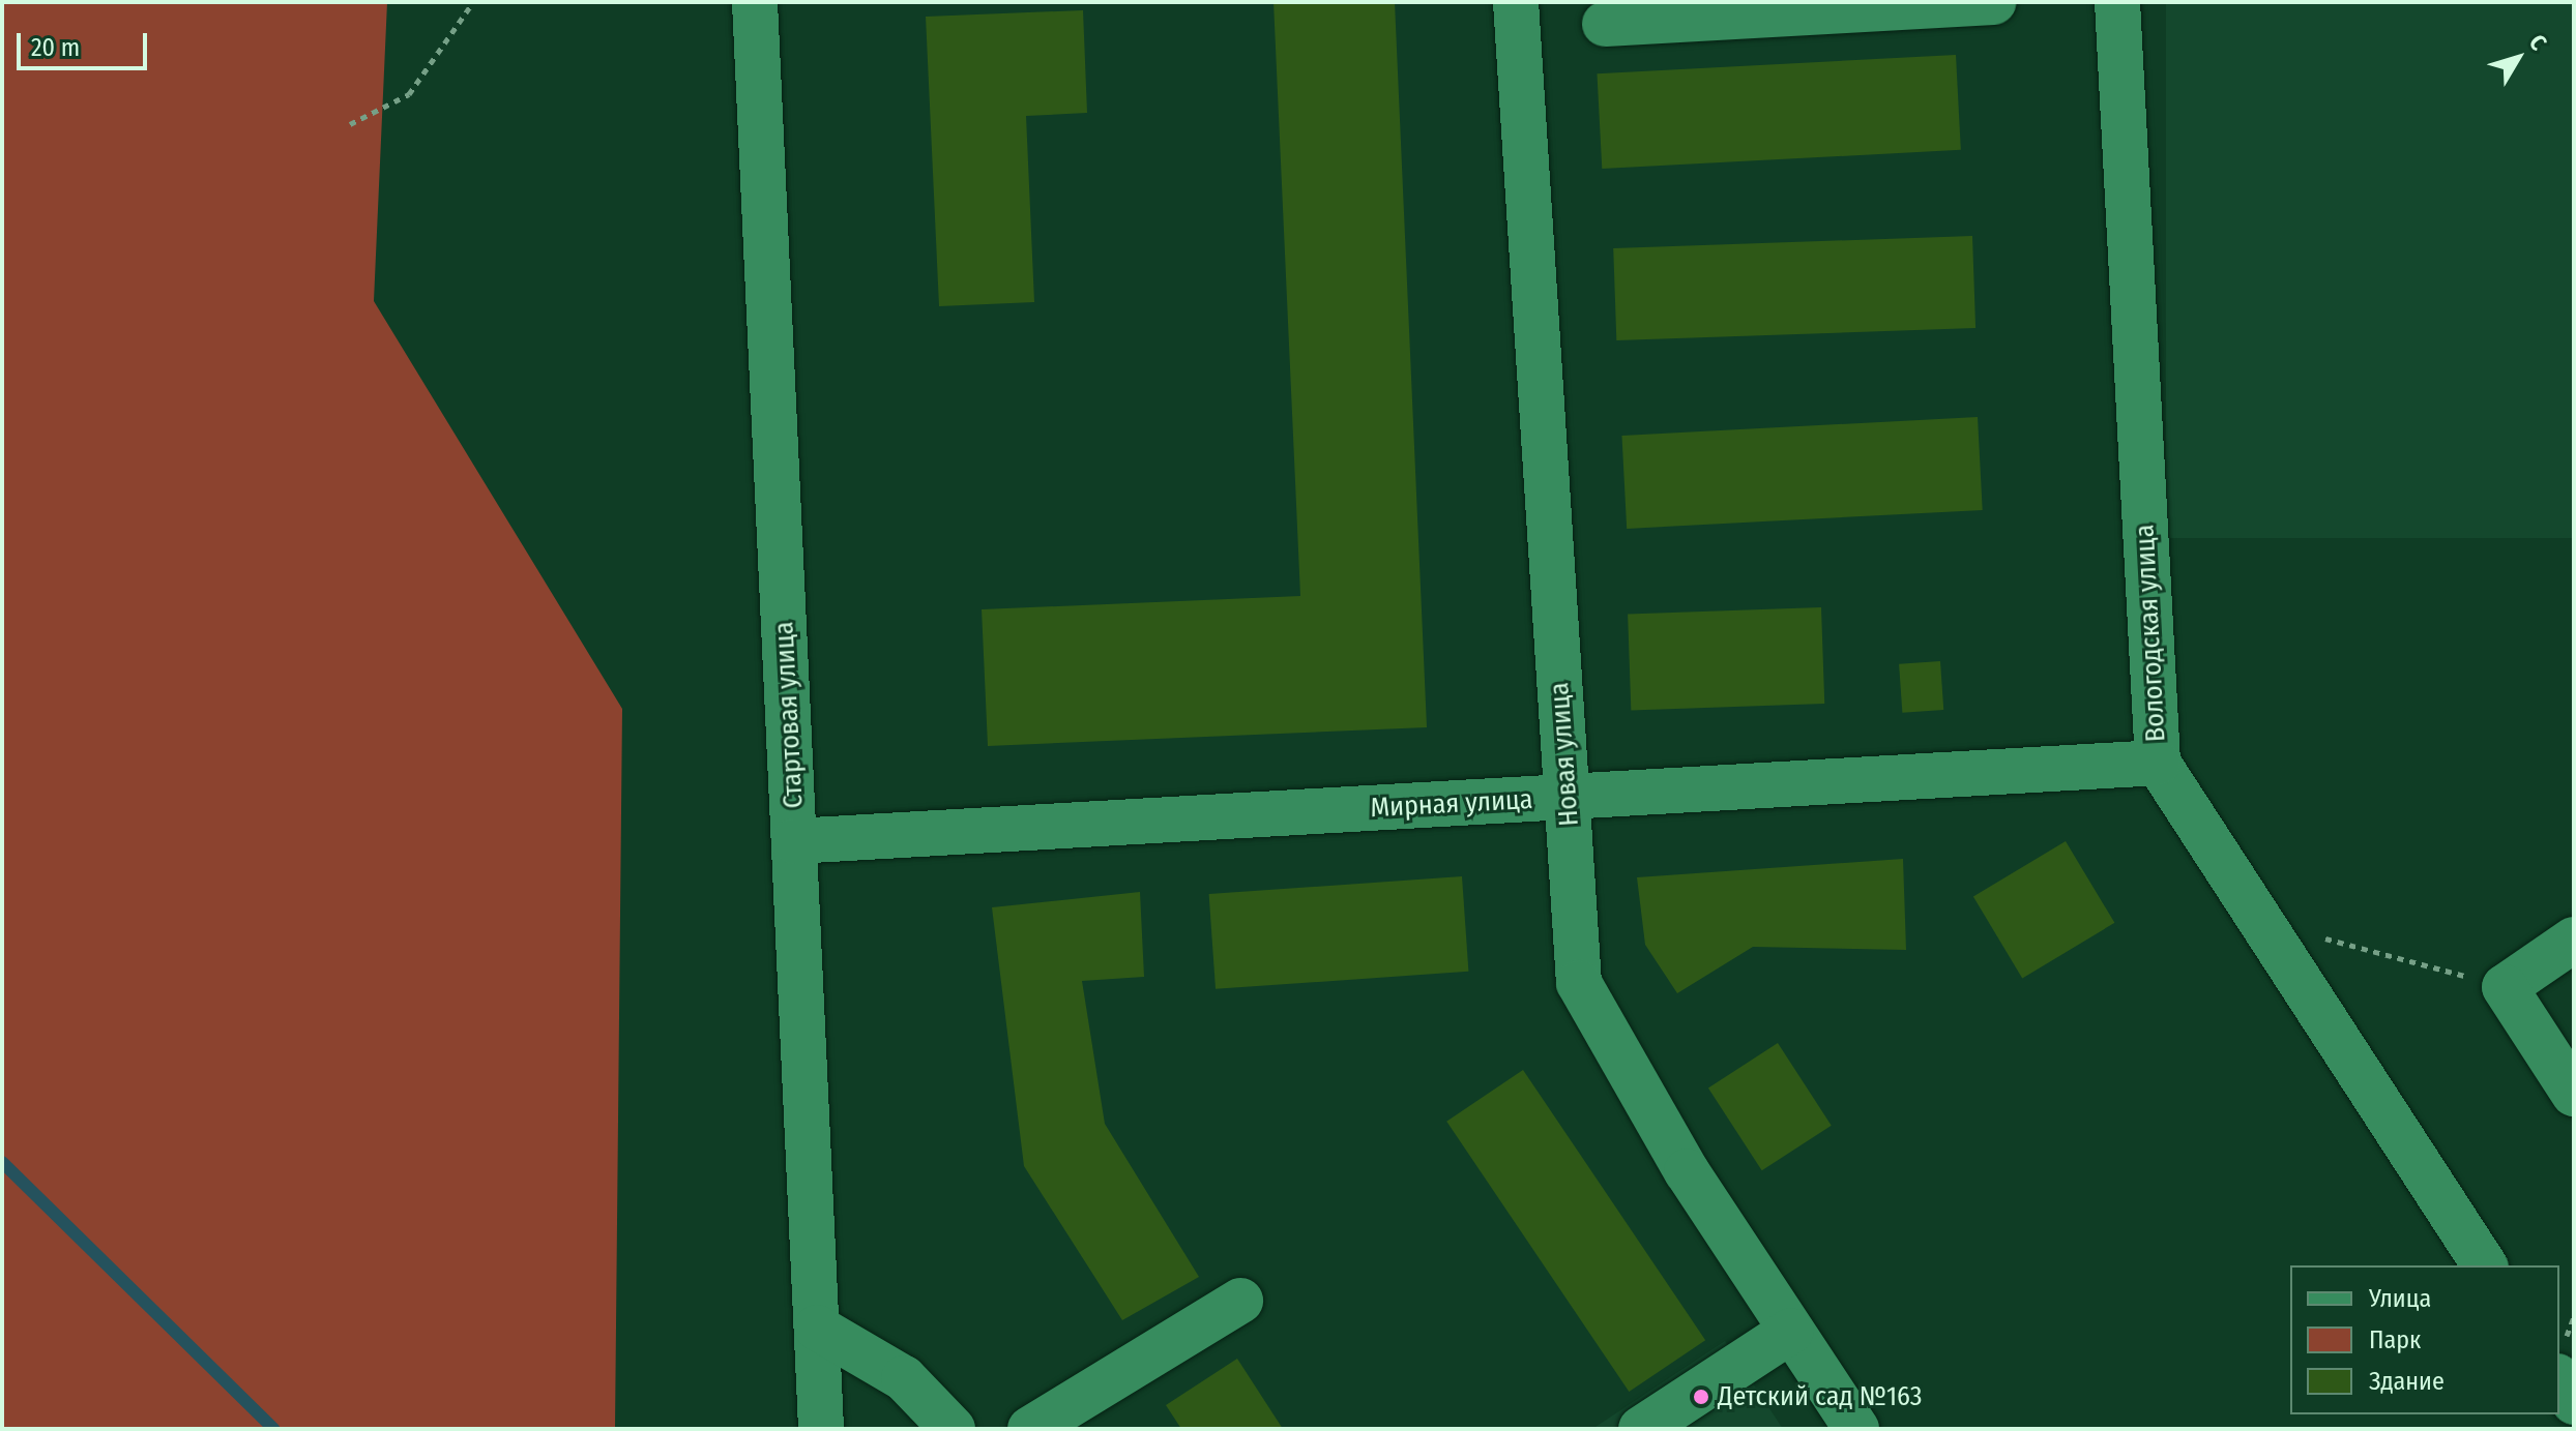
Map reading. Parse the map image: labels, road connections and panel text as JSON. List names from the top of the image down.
{
  "streets": {
    "street": [
      "Вологодская улица",
      "Стартовая улица",
      "Новая улица",
      "Мирная улица"
    ]
  },
  "crossings": [
    ["Вологодская улица", "Мирная улица"],
    ["Стартовая улица", "Мирная улица"],
    ["Новая улица", "Мирная улица"]
  ],
  "places": ["Детский сад №163"],
  "legend": ["Улица", "Парк", "Здание"],
  "scale_bar": "20 m",
  "north": "top right"
}
